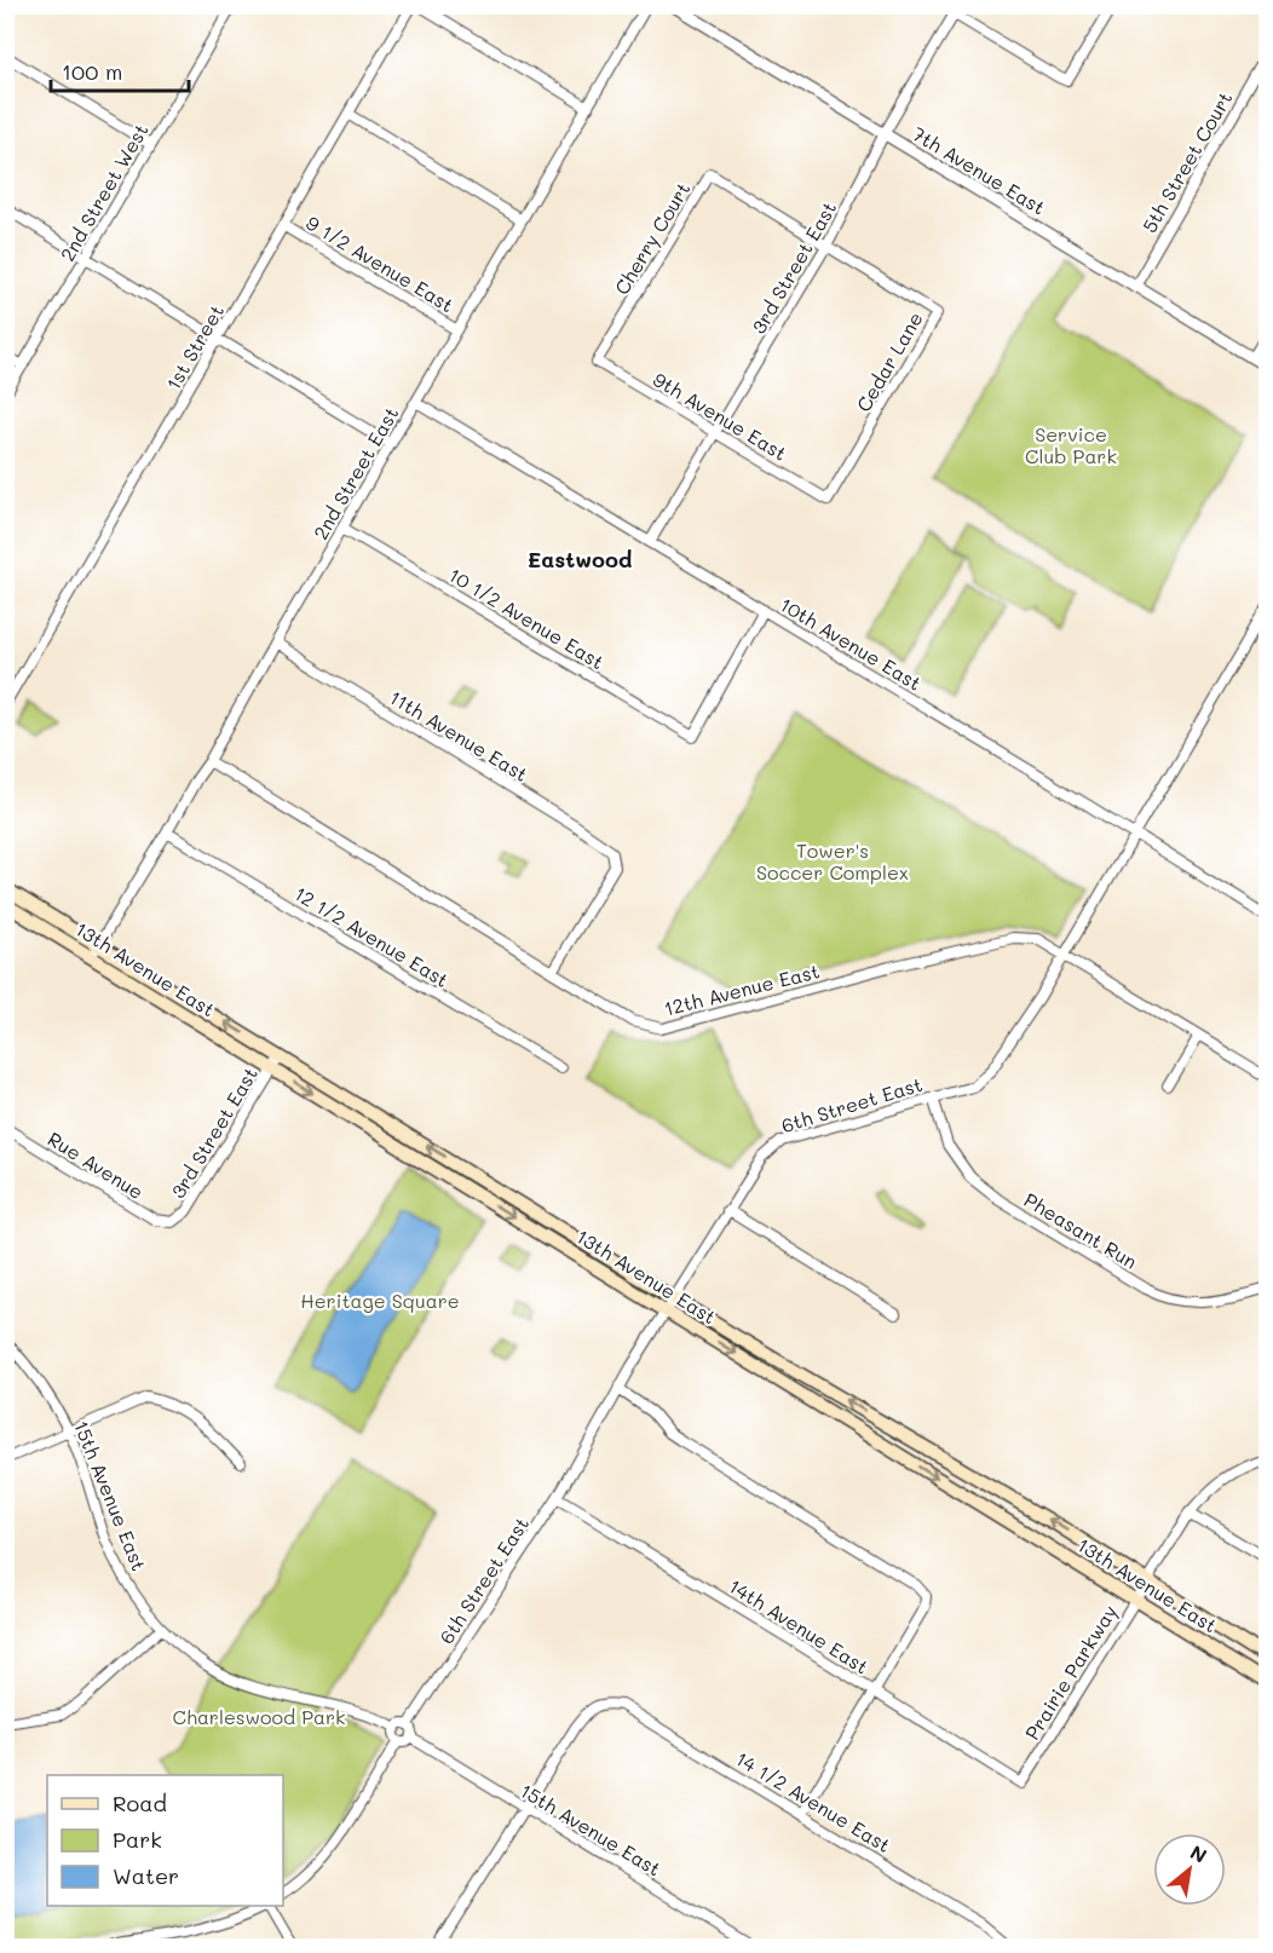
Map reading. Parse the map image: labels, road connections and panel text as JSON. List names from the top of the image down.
{
  "streets": {
    "main road": ["13th Avenue East"],
    "street": [
      "5th Street Court",
      "7th Avenue East",
      "2nd Street West",
      "Cherry Court",
      "9 1/2 Avenue East",
      "3rd Street East",
      "1st Street",
      "Cedar Lane",
      "9th Avenue East",
      "2nd Street East",
      "10 1/2 Avenue East",
      "10th Avenue East",
      "11th Avenue East",
      "12 1/2 Avenue East",
      "12th Avenue East",
      "6th Street East",
      "Rue Avenue",
      "Pheasant Run",
      "15th Avenue East",
      "14th Avenue East",
      "Prairie Parkway",
      "14 1/2 Avenue East"
    ]
  },
  "crossings": [
    ["5th Street Court", "7th Avenue East"],
    ["7th Avenue East", "3rd Street East"],
    ["Cherry Court", "3rd Street East"],
    ["Cherry Court", "Cedar Lane"],
    ["Cherry Court", "9th Avenue East"],
    ["9 1/2 Avenue East", "1st Street"],
    ["9 1/2 Avenue East", "2nd Street East"],
    ["3rd Street East", "Cedar Lane"],
    ["3rd Street East", "9th Avenue East"],
    ["3rd Street East", "10th Avenue East"],
    ["3rd Street East", "13th Avenue East"],
    ["3rd Street East", "Rue Avenue"],
    ["Cedar Lane", "9th Avenue East"],
    ["2nd Street East", "10 1/2 Avenue East"],
    ["2nd Street East", "10th Avenue East"],
    ["2nd Street East", "11th Avenue East"],
    ["2nd Street East", "12 1/2 Avenue East"],
    ["2nd Street East", "13th Avenue East"],
    ["2nd Street East", "12th Avenue East"],
    ["10 1/2 Avenue East", "10th Avenue East"],
    ["10th Avenue East", "6th Street East"],
    ["11th Avenue East", "12th Avenue East"],
    ["13th Avenue East", "6th Street East"],
    ["13th Avenue East", "Prairie Parkway"],
    ["12th Avenue East", "6th Street East"],
    ["6th Street East", "Pheasant Run"],
    ["6th Street East", "15th Avenue East"],
    ["6th Street East", "14th Avenue East"],
    ["15th Avenue East", "14 1/2 Avenue East"],
    ["14th Avenue East", "Prairie Parkway"]
  ],
  "districts": ["Eastwood"],
  "parks": [
    "Service Club Park",
    "Tower's Soccer Complex",
    "Heritage Square",
    "Charleswood Park"
  ],
  "legend": ["Road", "Park", "Water"],
  "scale_bar": "100 m",
  "north": "top right"
}
